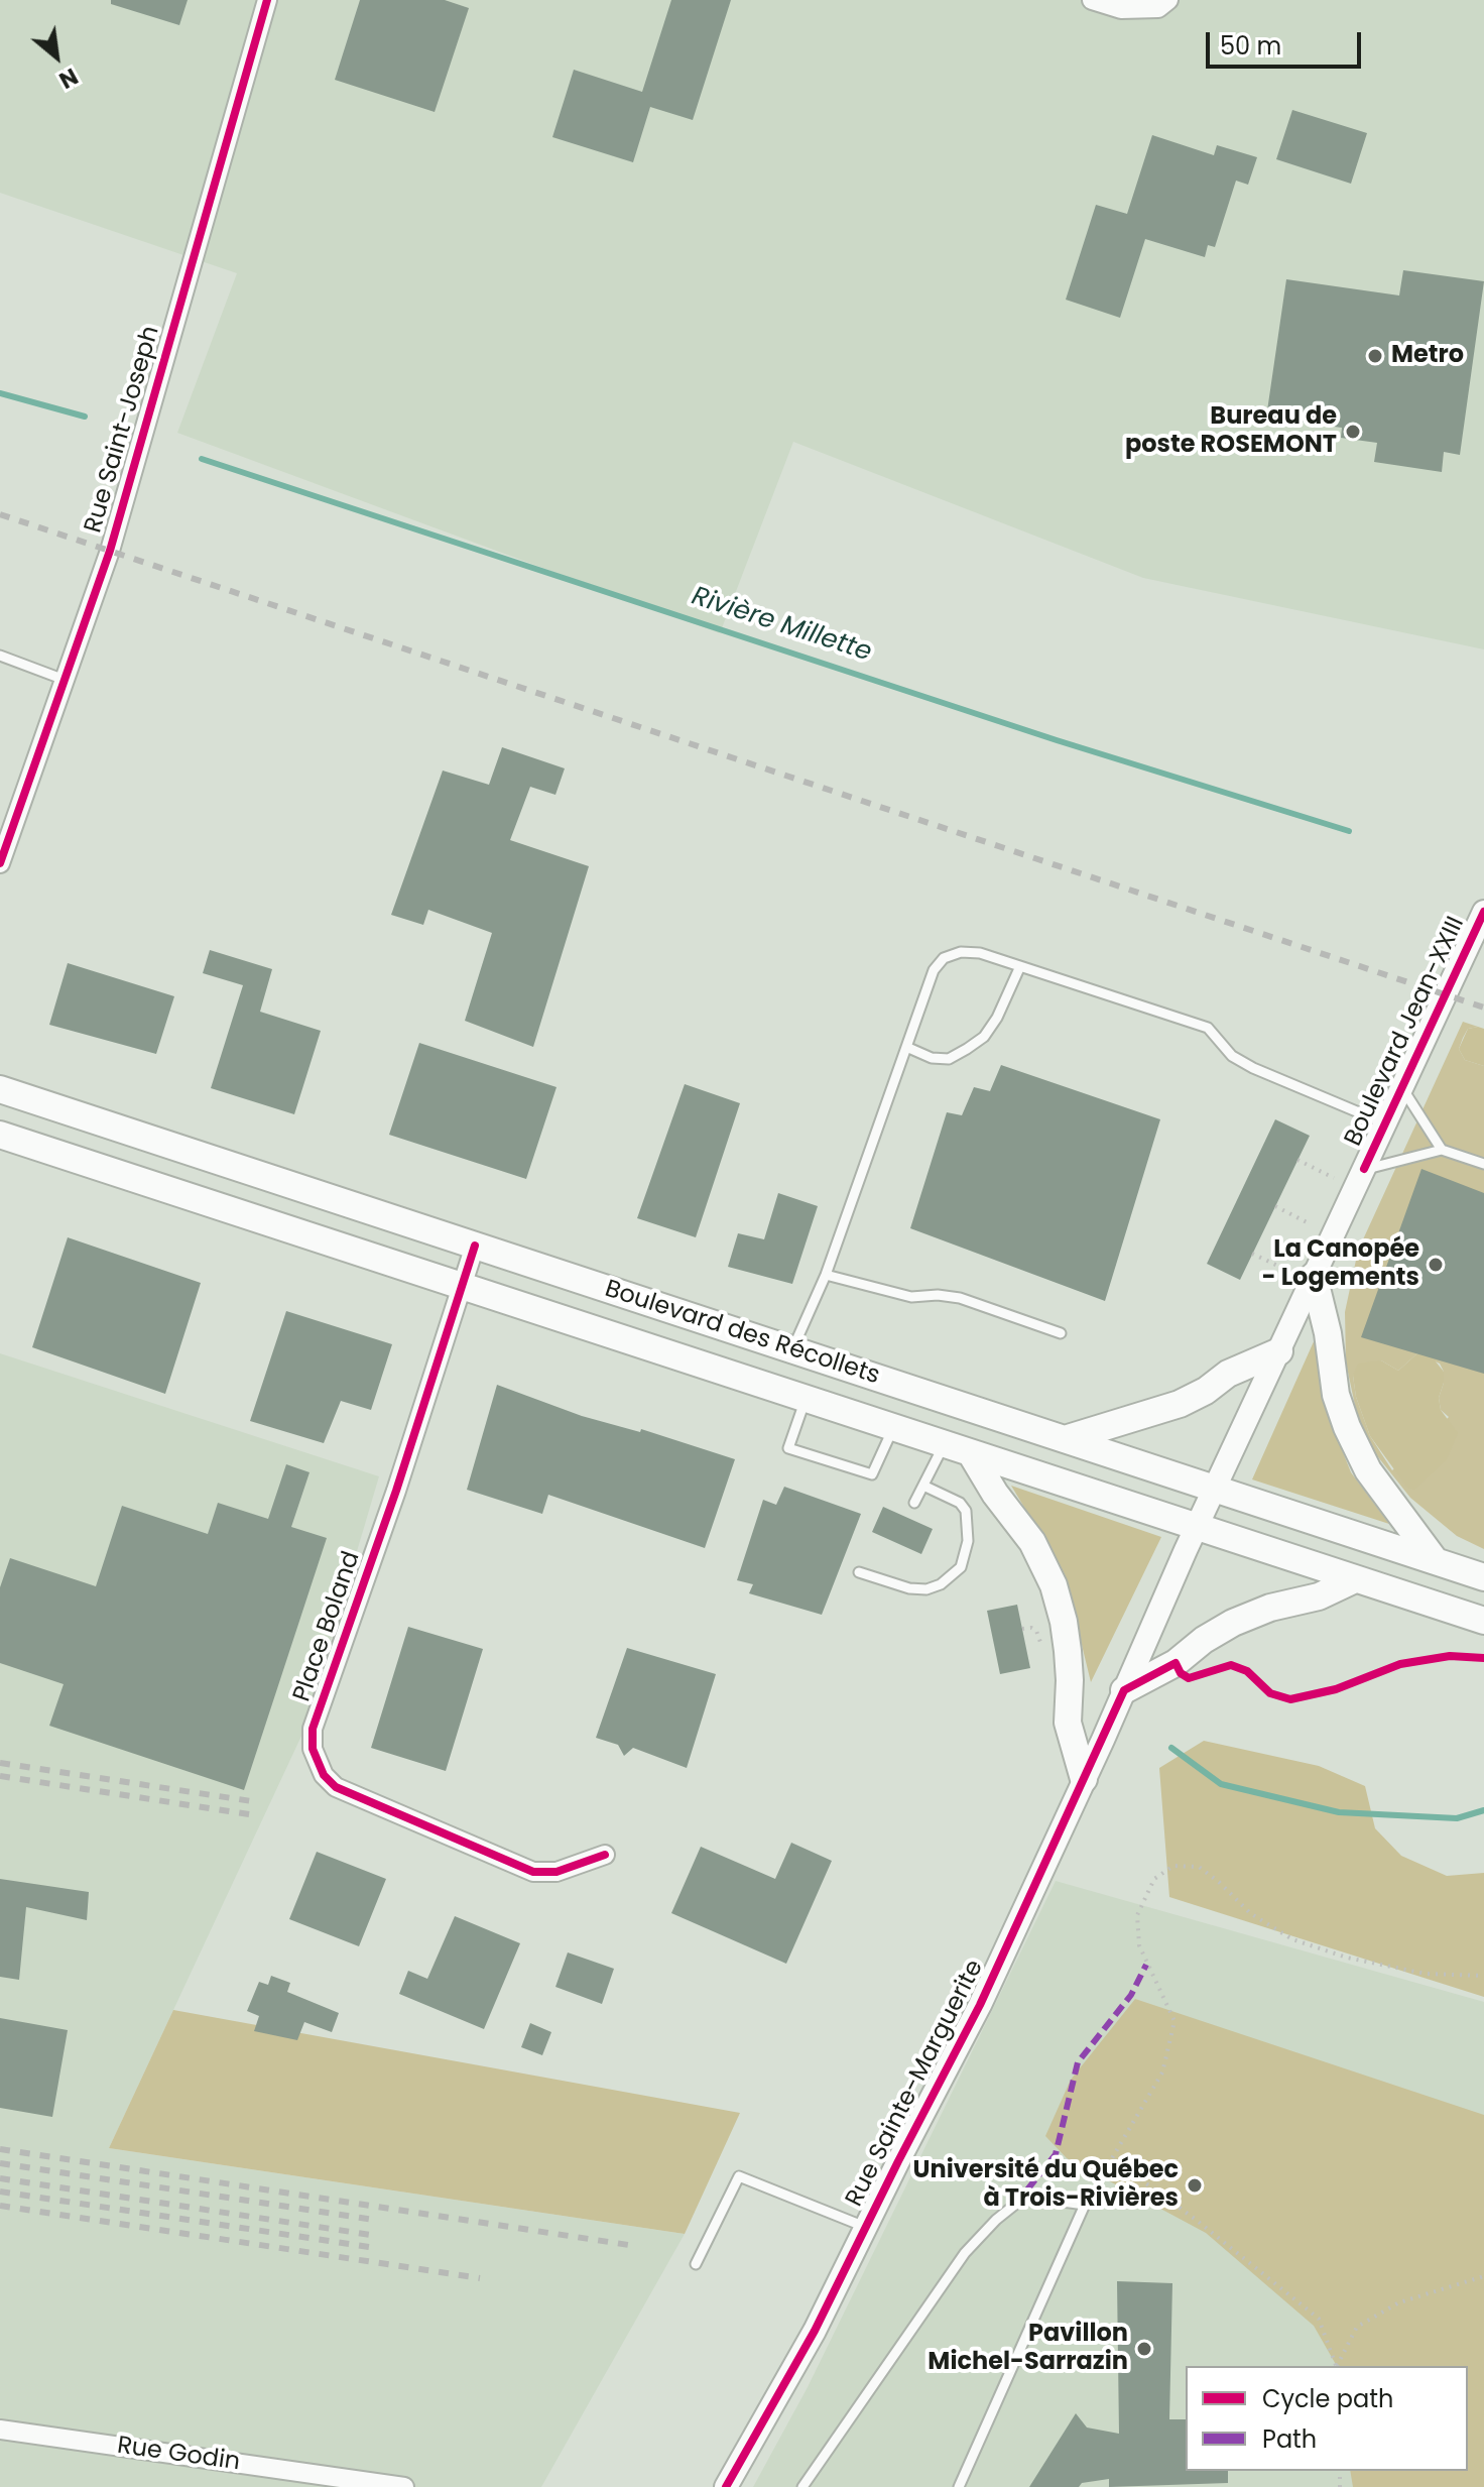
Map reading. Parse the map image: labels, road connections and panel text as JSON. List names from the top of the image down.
{
  "streets": {
    "main road": ["Boulevard des Récollets"],
    "street": [
      "Rue Saint-Joseph",
      "Boulevard Jean-XXIII",
      "Place Boland",
      "Rue Sainte-Marguerite",
      "Rue Godin"
    ]
  },
  "crossings": [
    ["Boulevard Jean-XXIII", "Boulevard des Récollets"],
    ["Boulevard Jean-XXIII", "Rue Sainte-Marguerite"],
    ["Boulevard des Récollets", "Place Boland"],
    ["Boulevard des Récollets", "Rue Sainte-Marguerite"]
  ],
  "water": ["Rivière Millette"],
  "places": [
    "Metro",
    "Bureau de poste ROSEMONT",
    "La Canopée - Logements",
    "Université du Québec à Trois-Rivières",
    "Pavillon Michel-Sarrazin"
  ],
  "legend": ["Cycle path", "Path"],
  "scale_bar": "50 m",
  "north": "bottom right"
}
